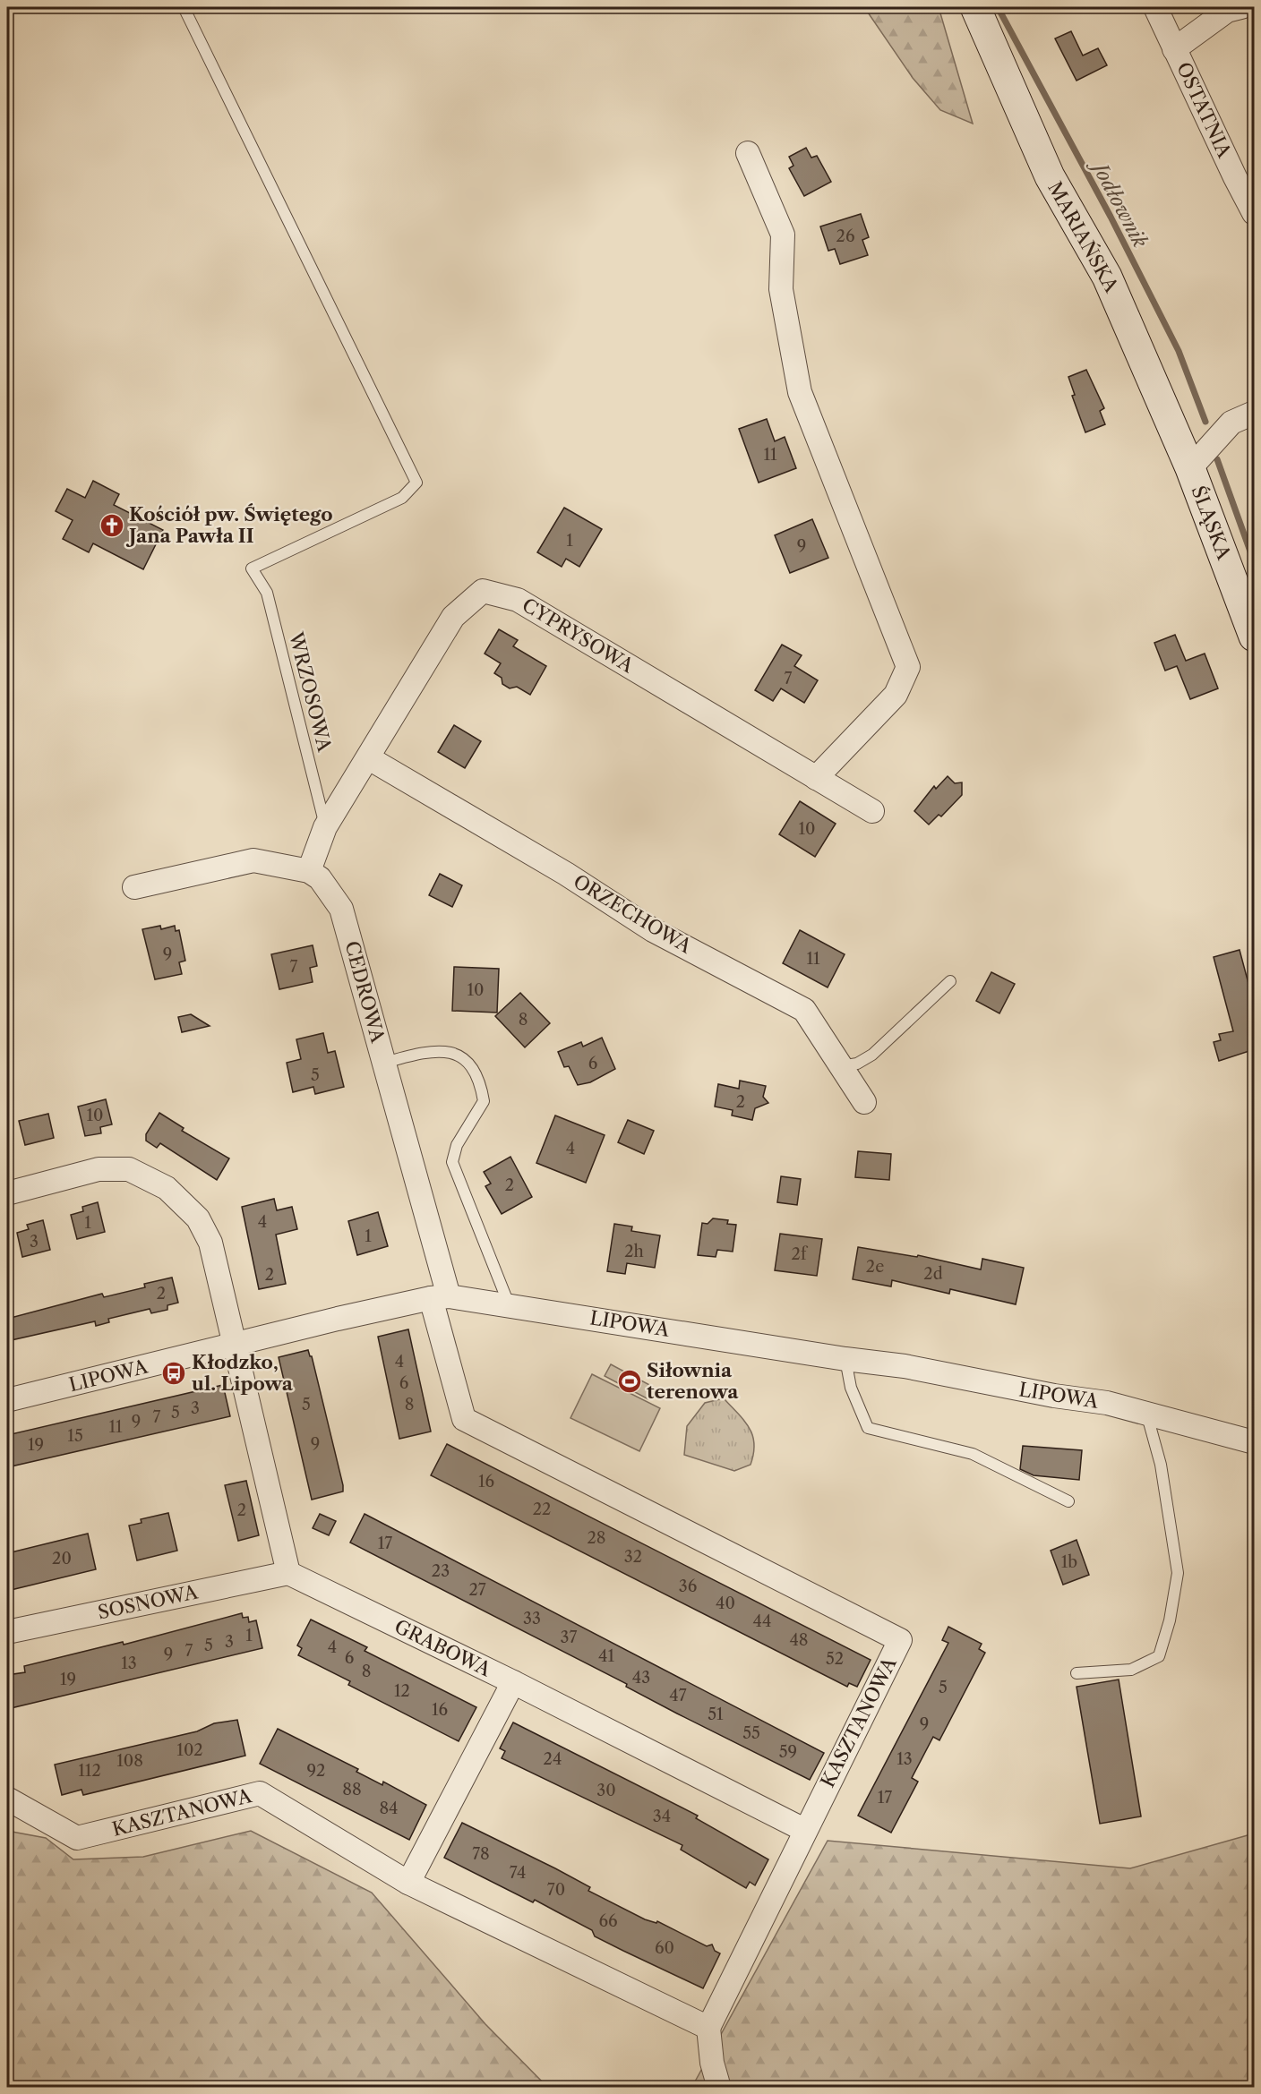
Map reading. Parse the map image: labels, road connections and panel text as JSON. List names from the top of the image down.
{
  "streets": {
    "street": [
      "OSTATNIA",
      "MARIAŃSKA",
      "ŚLĄSKA",
      "CYPRYSOWA",
      "ORZECHOWA",
      "CEDROWA",
      "LIPOWA",
      "SOSNOWA",
      "GRABOWA",
      "KASZTANOWA"
    ],
    "lane": ["WRZOSOWA"]
  },
  "crossings": [
    ["MARIAŃSKA", "ŚLĄSKA"],
    ["CYPRYSOWA", "WRZOSOWA"],
    ["CYPRYSOWA", "ORZECHOWA"],
    ["CYPRYSOWA", "CEDROWA"],
    ["CEDROWA", "LIPOWA"],
    ["CEDROWA", "KASZTANOWA"],
    ["LIPOWA", "KASZTANOWA"],
    ["SOSNOWA", "GRABOWA"],
    ["GRABOWA", "KASZTANOWA"]
  ],
  "water": ["Jodłownik"],
  "places": {
    "church": ["Kościół pw. Świętego Jana Pawła II"],
    "bus stop": ["Kłodzko, ul. Lipowa"],
    "sports": ["Siłownia terenowa"]
  },
  "house_numbers": [
    "26",
    "11",
    "1",
    "9",
    "7",
    "10",
    "9",
    "11",
    "7",
    "10",
    "8",
    "6",
    "5",
    "2",
    "10",
    "4",
    "2",
    "4",
    "1",
    "1",
    "3",
    "2h",
    "2f",
    "2e",
    "2d",
    "2",
    "2",
    "4",
    "6",
    "5",
    "8",
    "3",
    "5",
    "7",
    "9",
    "11",
    "15",
    "9",
    "19",
    "16",
    "22",
    "2",
    "28",
    "17",
    "32",
    "20",
    "1b",
    "23",
    "36",
    "27",
    "40",
    "33",
    "44",
    "1",
    "37",
    "48",
    "3",
    "5",
    "4",
    "7",
    "9",
    "41",
    "6",
    "52",
    "13",
    "8",
    "43",
    "19",
    "5",
    "12",
    "47",
    "16",
    "51",
    "9",
    "55",
    "102",
    "59",
    "24",
    "13",
    "108",
    "112",
    "92",
    "88",
    "30",
    "17",
    "84",
    "34",
    "78",
    "74",
    "70",
    "66",
    "60"
  ]
}
